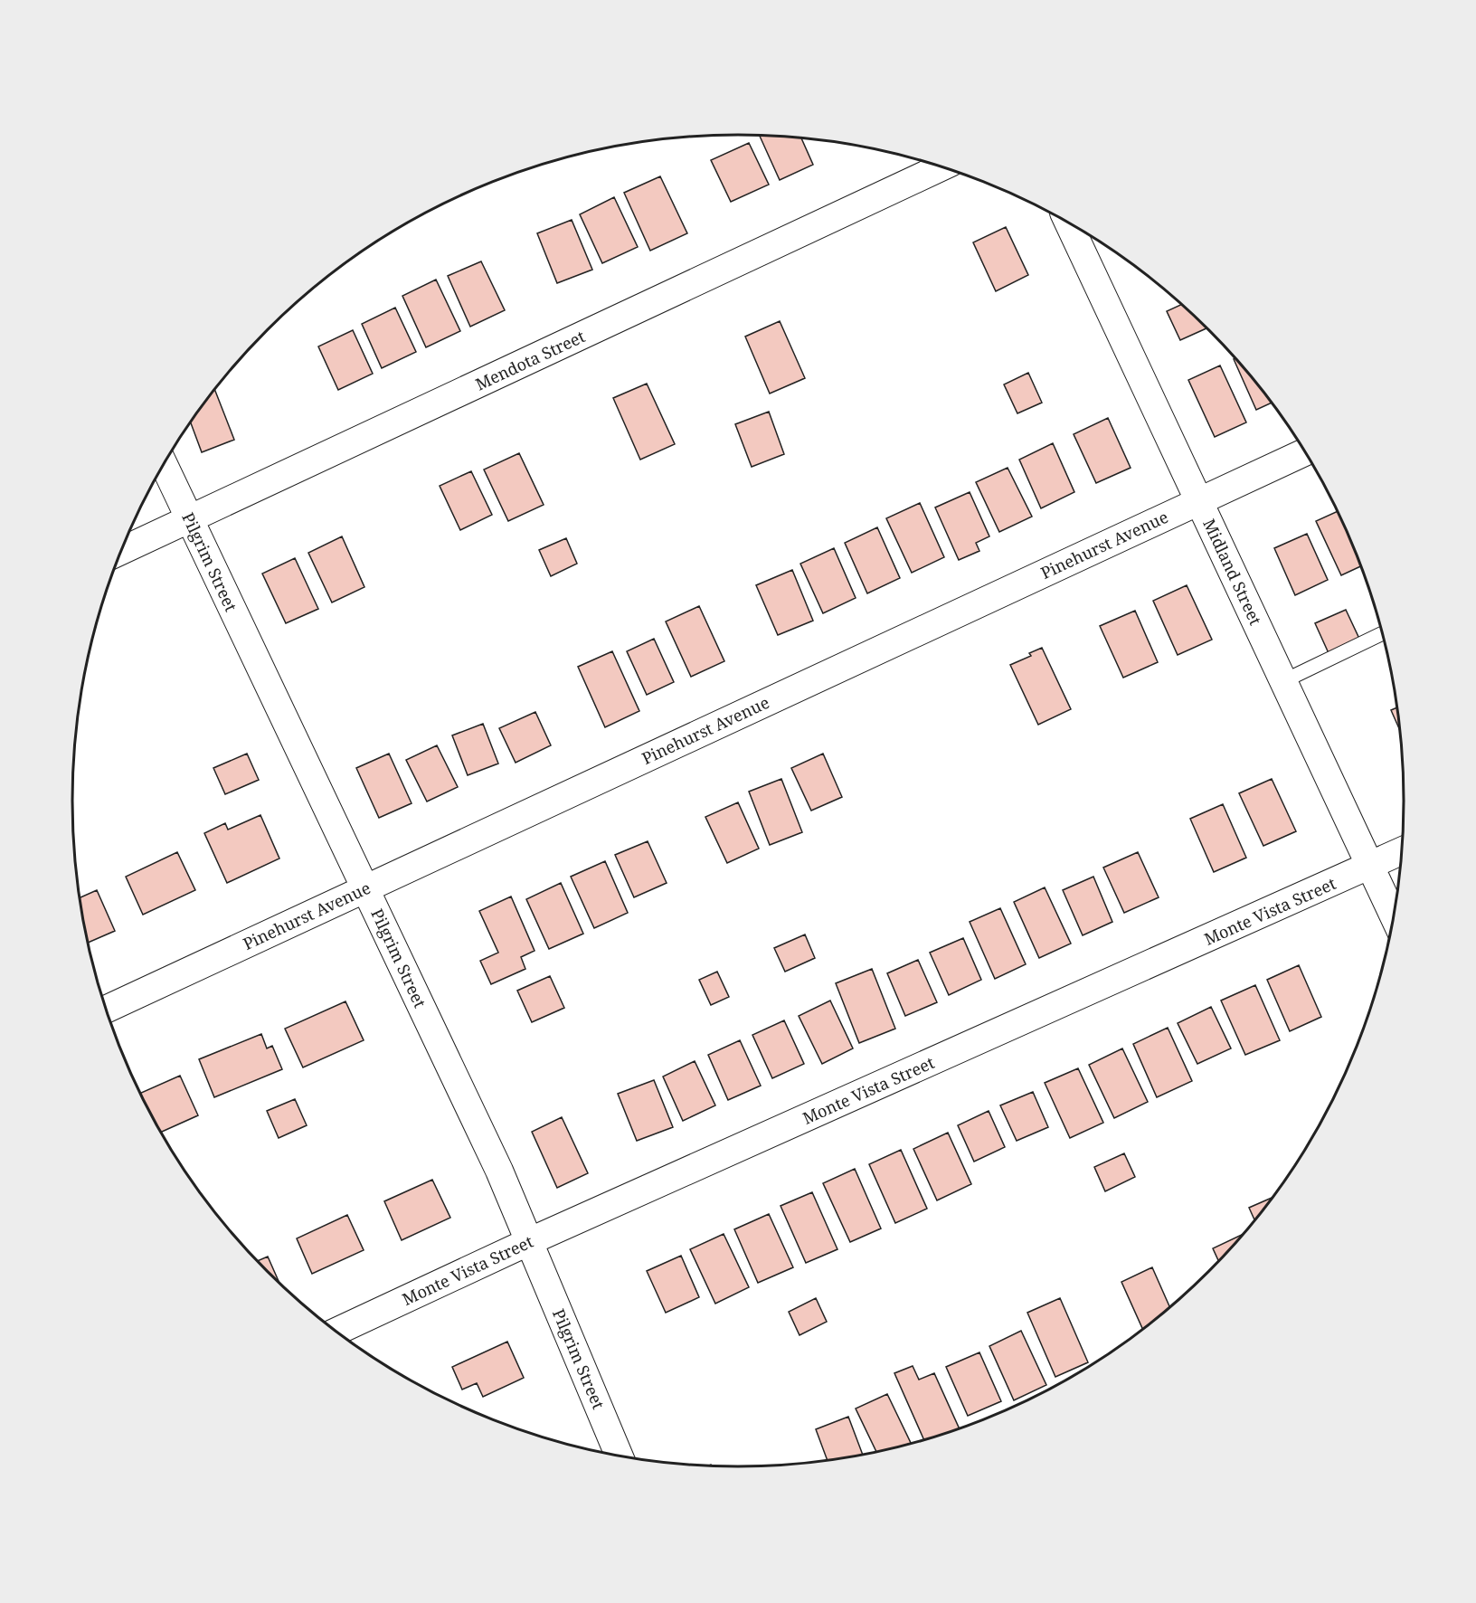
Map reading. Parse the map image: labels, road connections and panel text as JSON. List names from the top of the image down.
{
  "streets": {
    "street": [
      "Mendota Street",
      "Pinehurst Avenue",
      "Pilgrim Street",
      "Midland Street",
      "Monte Vista Street"
    ]
  },
  "crossings": [
    ["Mendota Street", "Pilgrim Street"],
    ["Pinehurst Avenue", "Pilgrim Street"],
    ["Pinehurst Avenue", "Midland Street"],
    ["Pilgrim Street", "Monte Vista Street"],
    ["Midland Street", "Monte Vista Street"]
  ]
}
